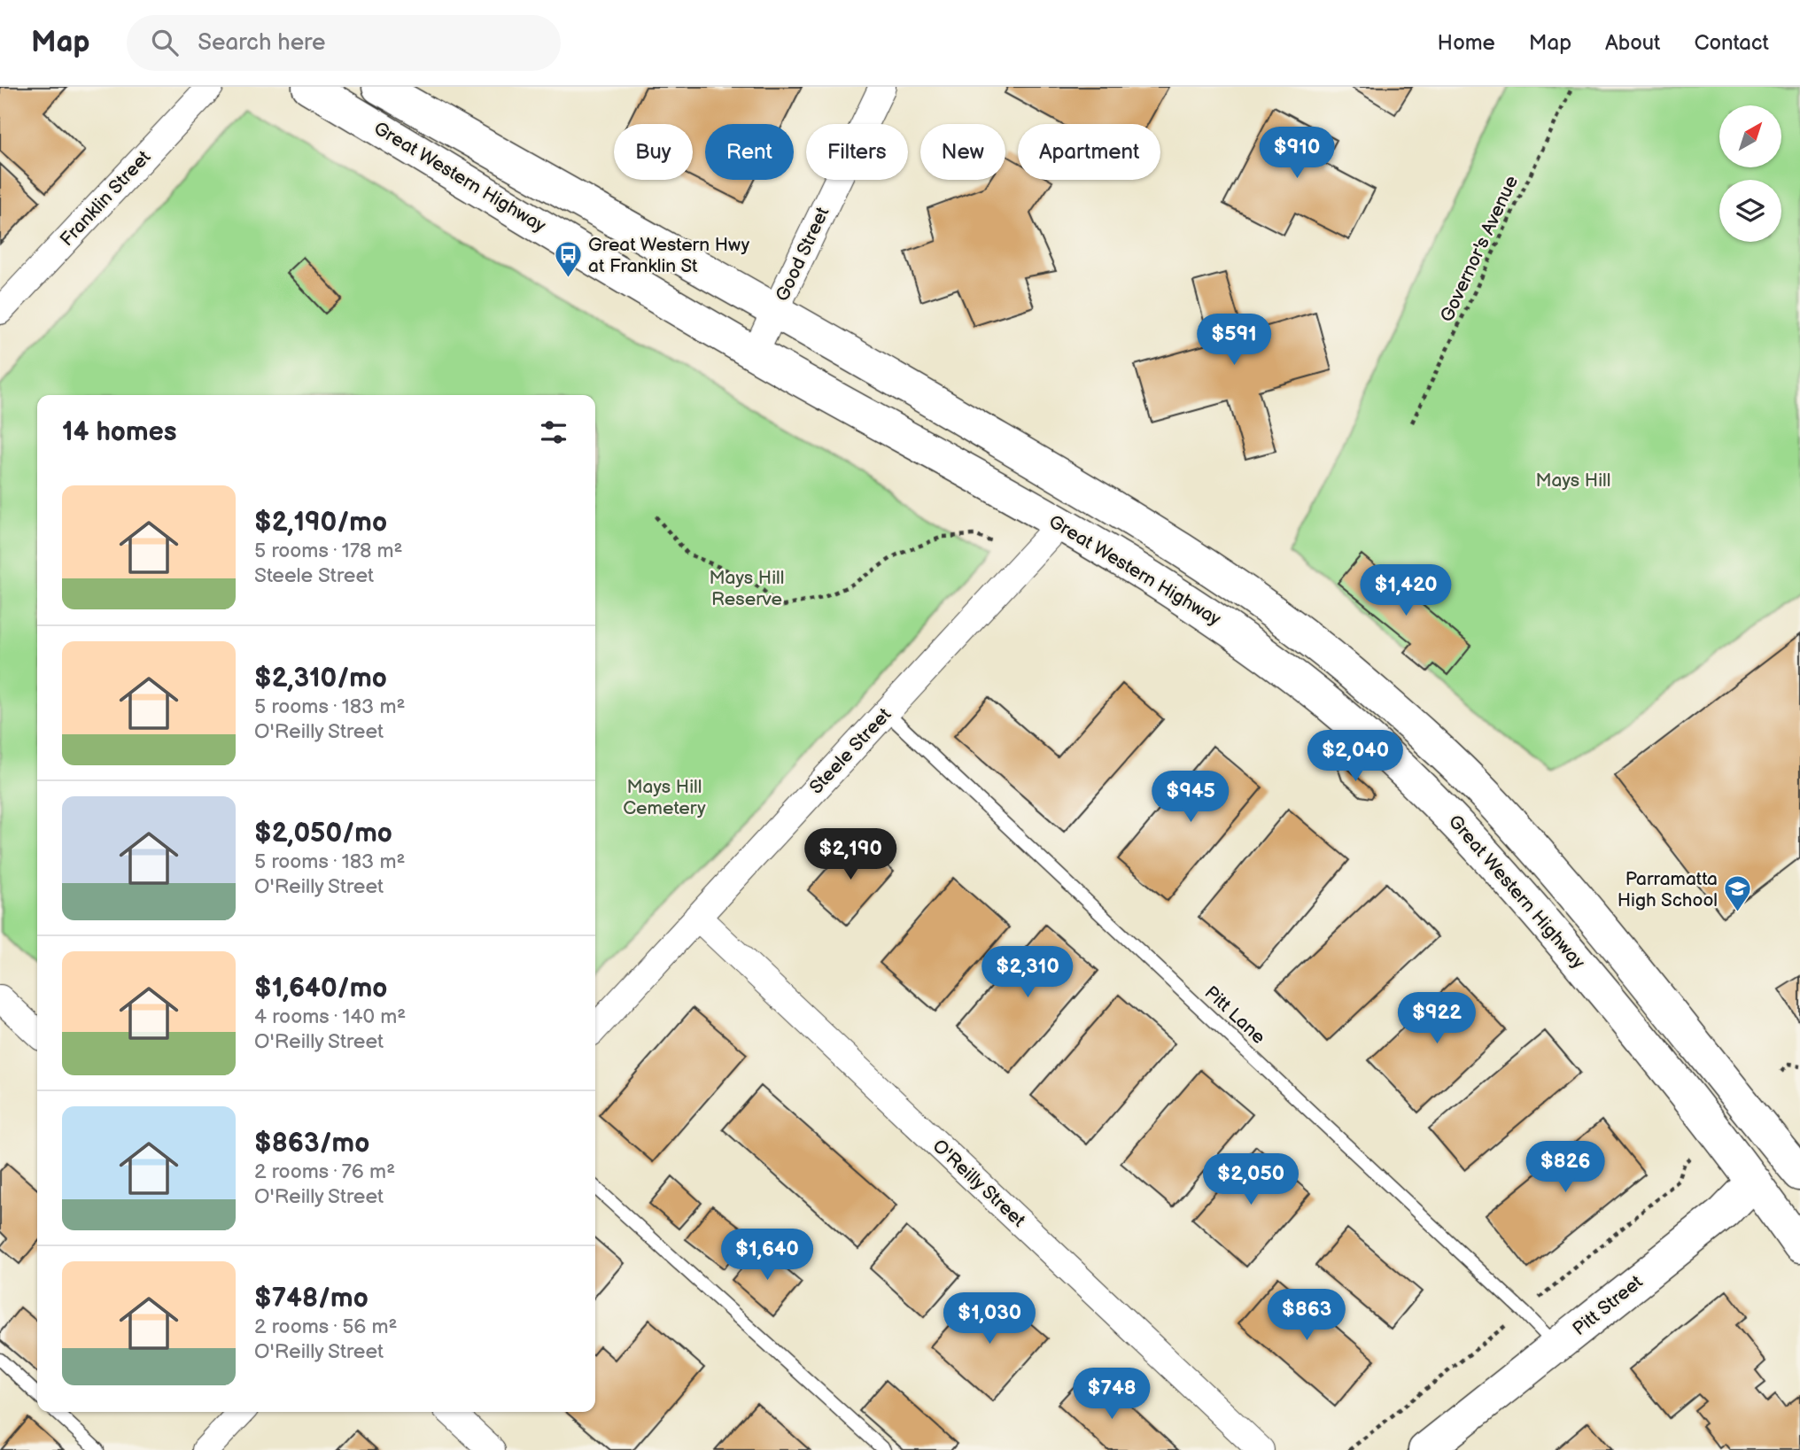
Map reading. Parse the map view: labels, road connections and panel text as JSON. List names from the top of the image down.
{
  "streets": {
    "main road": ["Great Western Highway", "Pitt Street"],
    "street": [
      "Franklin Street",
      "Good Street",
      "Steele Street",
      "O'Reilly Street"
    ],
    "lane": ["Pitt Lane"],
    "path": ["Governor's Avenue"]
  },
  "crossings": [
    ["Great Western Highway", "Good Street"],
    ["Great Western Highway", "Steele Street"],
    ["Great Western Highway", "Pitt Street"],
    ["Steele Street", "Pitt Lane"],
    ["Steele Street", "O'Reilly Street"],
    ["Pitt Lane", "Pitt Street"]
  ],
  "parks": ["Mays Hill", "Mays Hill Reserve", "Mays Hill Cemetery"],
  "places": {
    "bus stop": ["Great Western Hwy at Franklin St"],
    "school or university": ["Parramatta High School"]
  },
  "north": "top right",
  "page": {
    "header": "Map",
    "search": "Search here",
    "nav": [
      "Home",
      "Map",
      "About",
      "Contact"
    ],
    "chip": [
      "Buy",
      "Rent",
      "Filters",
      "New",
      "Apartment"
    ],
    "price": [
      "$910",
      "$591",
      "$1,420",
      "$2,040",
      "$945",
      "$2,190",
      "$2,310",
      "$922",
      "$826",
      "$2,050",
      "$1,640",
      "$863",
      "$1,030",
      "$748"
    ],
    "heading": "14 homes",
    "list": [
      {
        "name": "$2,190/mo",
        "note": "5 rooms · 178 m² · Steele Street"
      },
      {
        "name": "$2,310/mo",
        "note": "5 rooms · 183 m² · O'Reilly Street"
      },
      {
        "name": "$2,050/mo",
        "note": "5 rooms · 183 m² · O'Reilly Street"
      },
      {
        "name": "$1,640/mo",
        "note": "4 rooms · 140 m² · O'Reilly Street"
      },
      {
        "name": "$863/mo",
        "note": "2 rooms · 76 m² · O'Reilly Street"
      },
      {
        "name": "$748/mo",
        "note": "2 rooms · 56 m² · O'Reilly Street"
      }
    ]
  }
}
